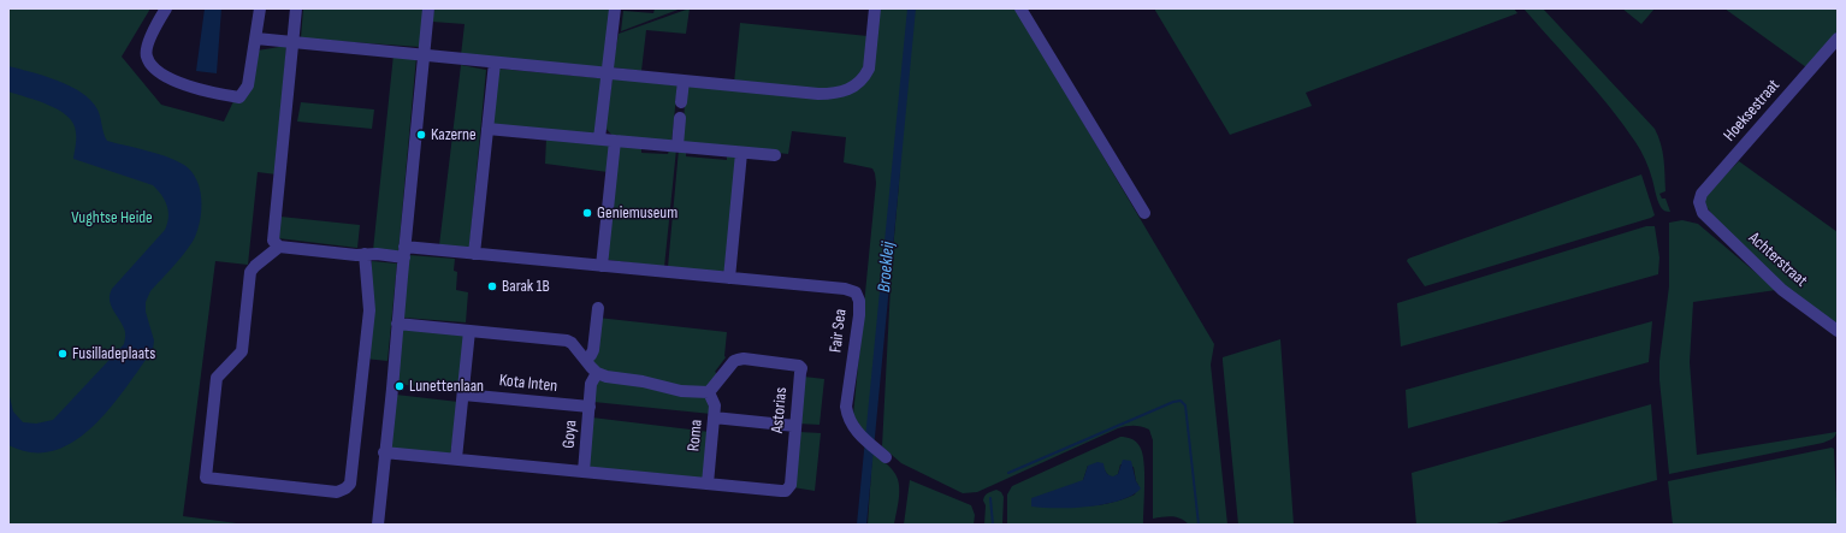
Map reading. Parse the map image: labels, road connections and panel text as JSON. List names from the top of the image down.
{
  "streets": {
    "street": [
      "Hoeksestraat",
      "Achterstraat",
      "Fair Sea",
      "Kota Inten",
      "Astorias",
      "Goya",
      "Roma"
    ]
  },
  "crossings": [
    ["Hoeksestraat", "Achterstraat"],
    ["Kota Inten", "Goya"],
    ["Astorias", "Goya"],
    ["Astorias", "Roma"]
  ],
  "water": ["Broekleij"],
  "parks": ["Vughtse Heide"],
  "places": [
    "Kazerne",
    "Geniemuseum",
    "Barak 1B",
    "Fusilladeplaats",
    "Lunettenlaan"
  ]
}
